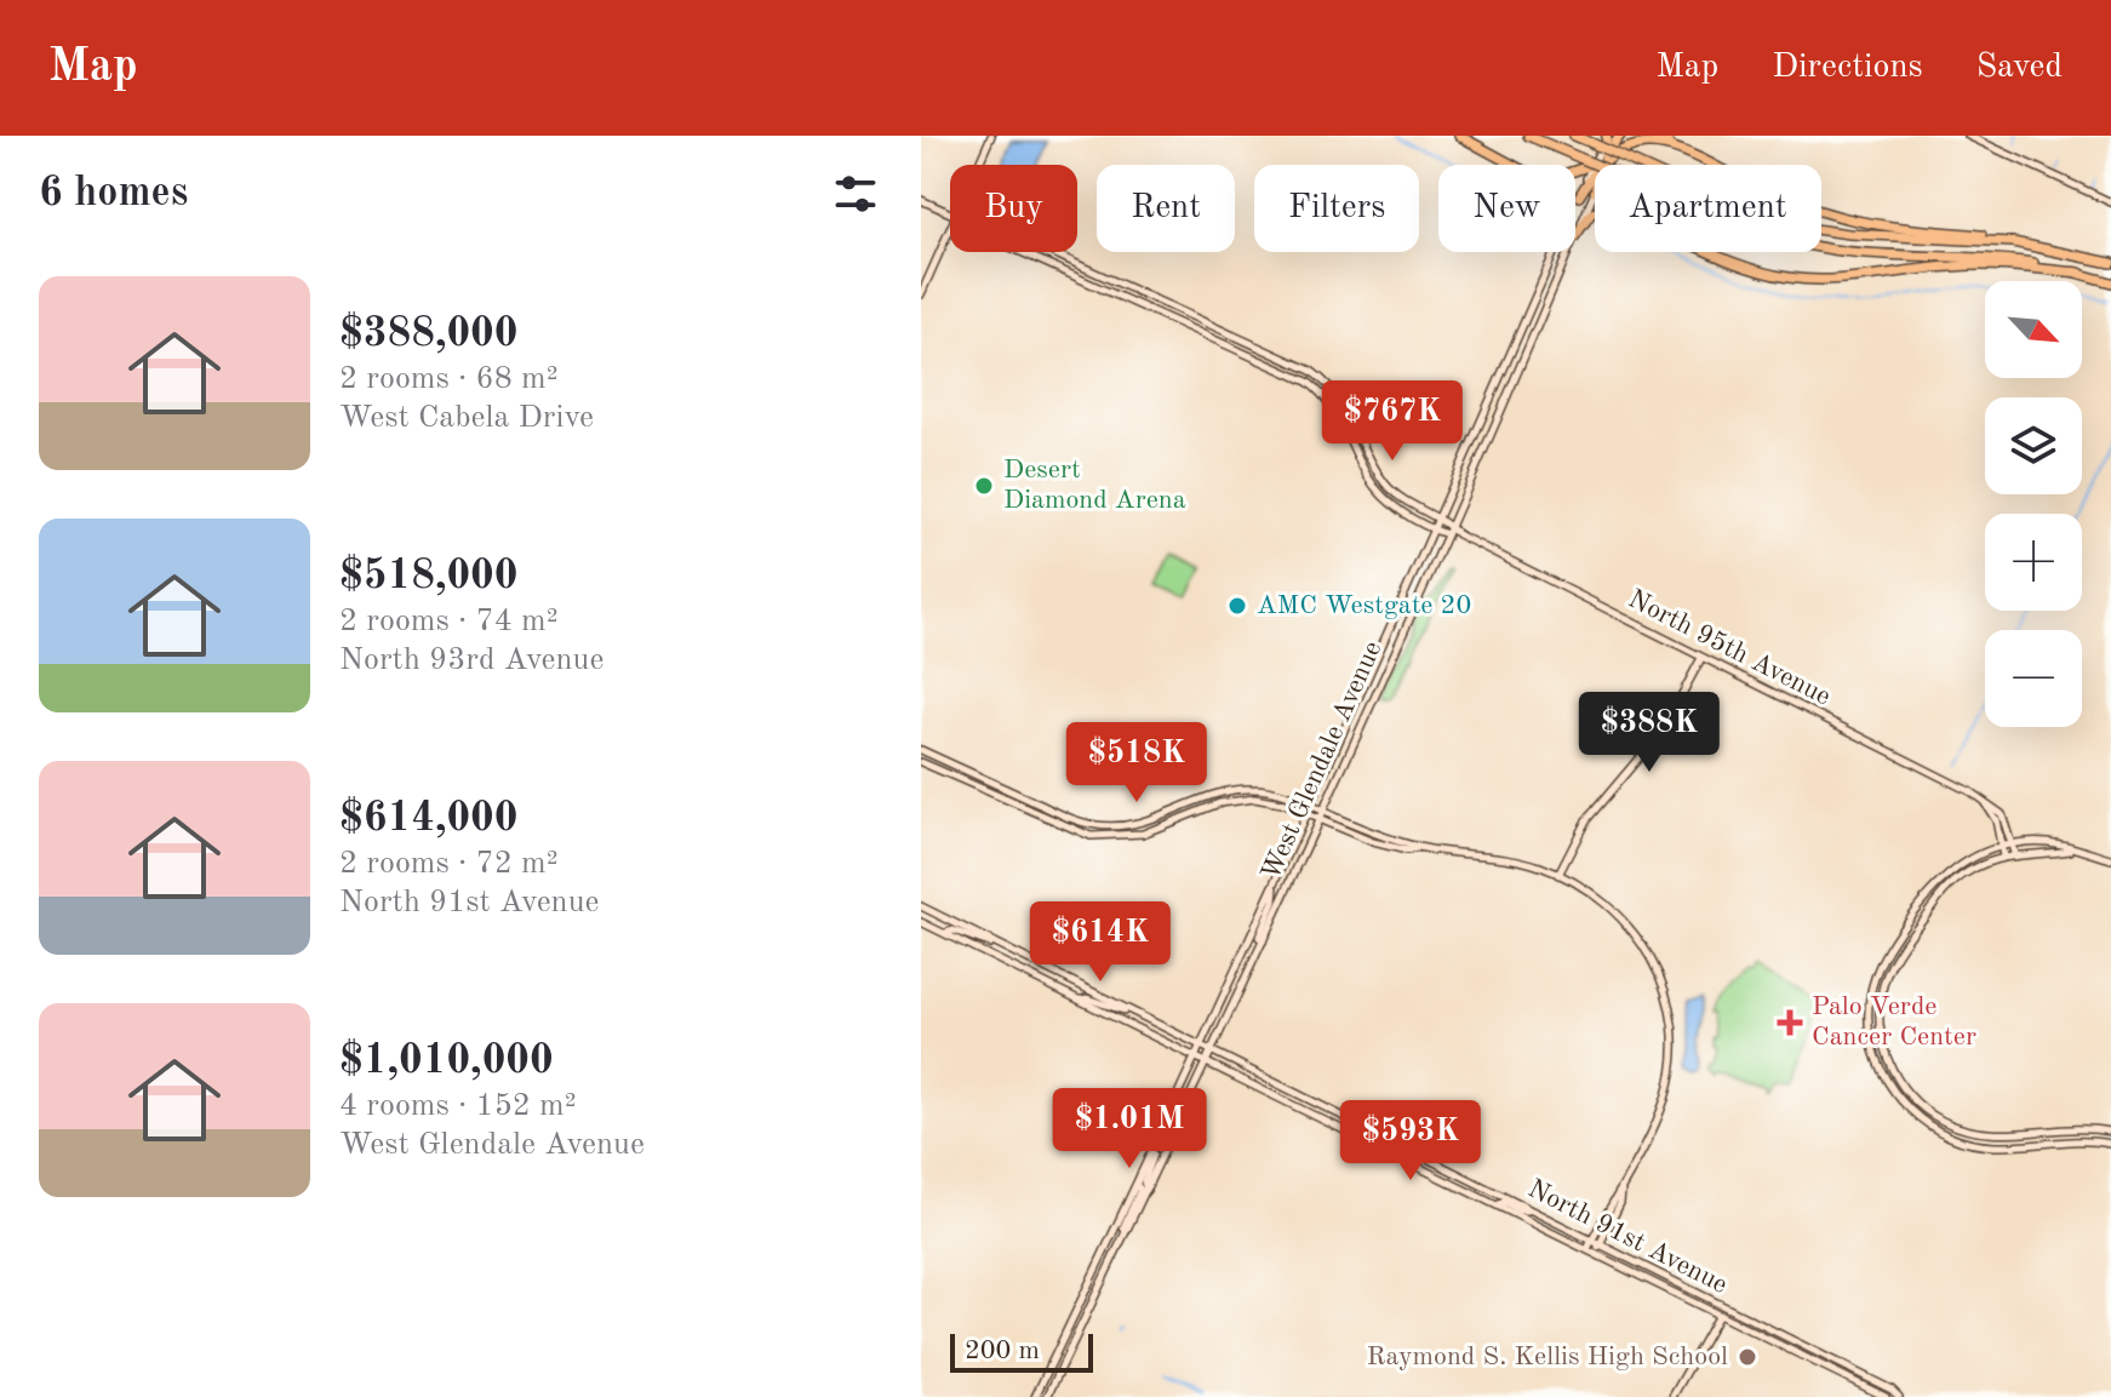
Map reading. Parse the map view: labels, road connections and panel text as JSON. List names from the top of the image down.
{
  "streets": {
    "main road": ["North 95th Avenue", "West Glendale Avenue", "North 91st Avenue"]
  },
  "crossings": [
    ["North 95th Avenue", "West Glendale Avenue"],
    ["West Glendale Avenue", "North 91st Avenue"]
  ],
  "places": {
    "other": ["Desert Diamond Arena", "AMC Westgate 20", "Raymond S. Kellis High School"],
    "health": ["Palo Verde Cancer Center"]
  },
  "scale_bar": "200 m",
  "north": "bottom right",
  "page": {
    "header": "Map",
    "nav": ["Map", "Directions", "Saved"],
    "heading": "6 homes",
    "chip": [
      "Buy",
      "Rent",
      "Filters",
      "New",
      "Apartment"
    ],
    "list": [
      {
        "name": "$388,000",
        "note": "2 rooms · 68 m² · West Cabela Drive"
      },
      {
        "name": "$518,000",
        "note": "2 rooms · 74 m² · North 93rd Avenue"
      },
      {
        "name": "$614,000",
        "note": "2 rooms · 72 m² · North 91st Avenue"
      },
      {
        "name": "$1,010,000",
        "note": "4 rooms · 152 m² · West Glendale Avenue"
      }
    ],
    "map_buttons": ["+", "−"],
    "price": [
      "$767K",
      "$388K",
      "$518K",
      "$614K",
      "$1.01M",
      "$593K"
    ],
    "scale": "200 m"
  }
}
